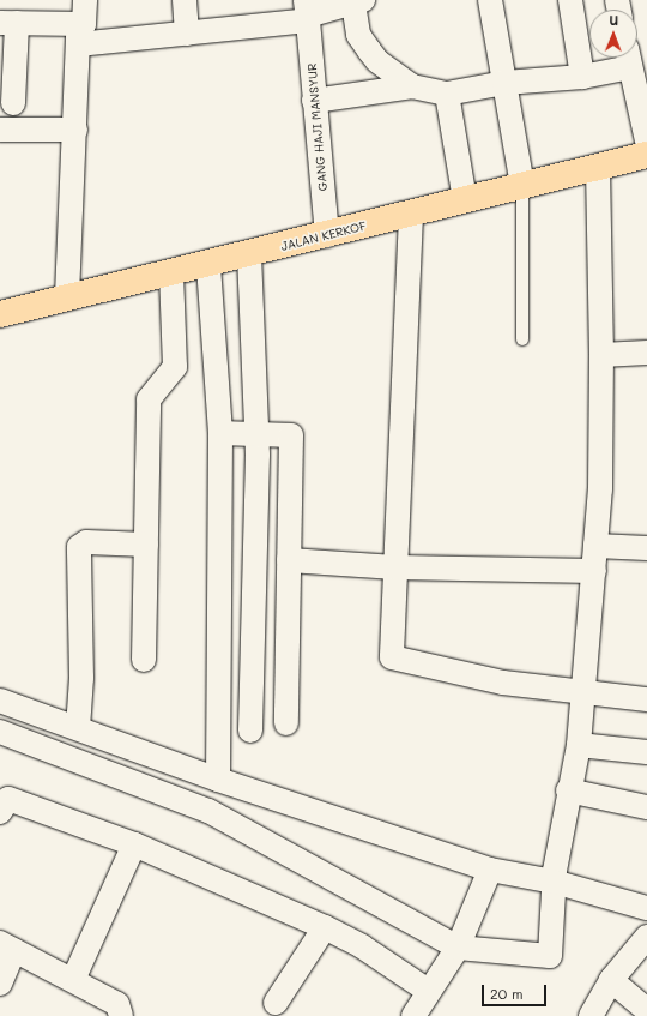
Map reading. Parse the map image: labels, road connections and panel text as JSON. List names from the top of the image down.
{
  "streets": {
    "main road": ["JALAN KERKOF"],
    "street": ["GANG HAJI MANSYUR"]
  },
  "crossings": [
    ["GANG HAJI MANSYUR", "JALAN KERKOF"]
  ],
  "scale_bar": "20 m",
  "north": "top"
}
